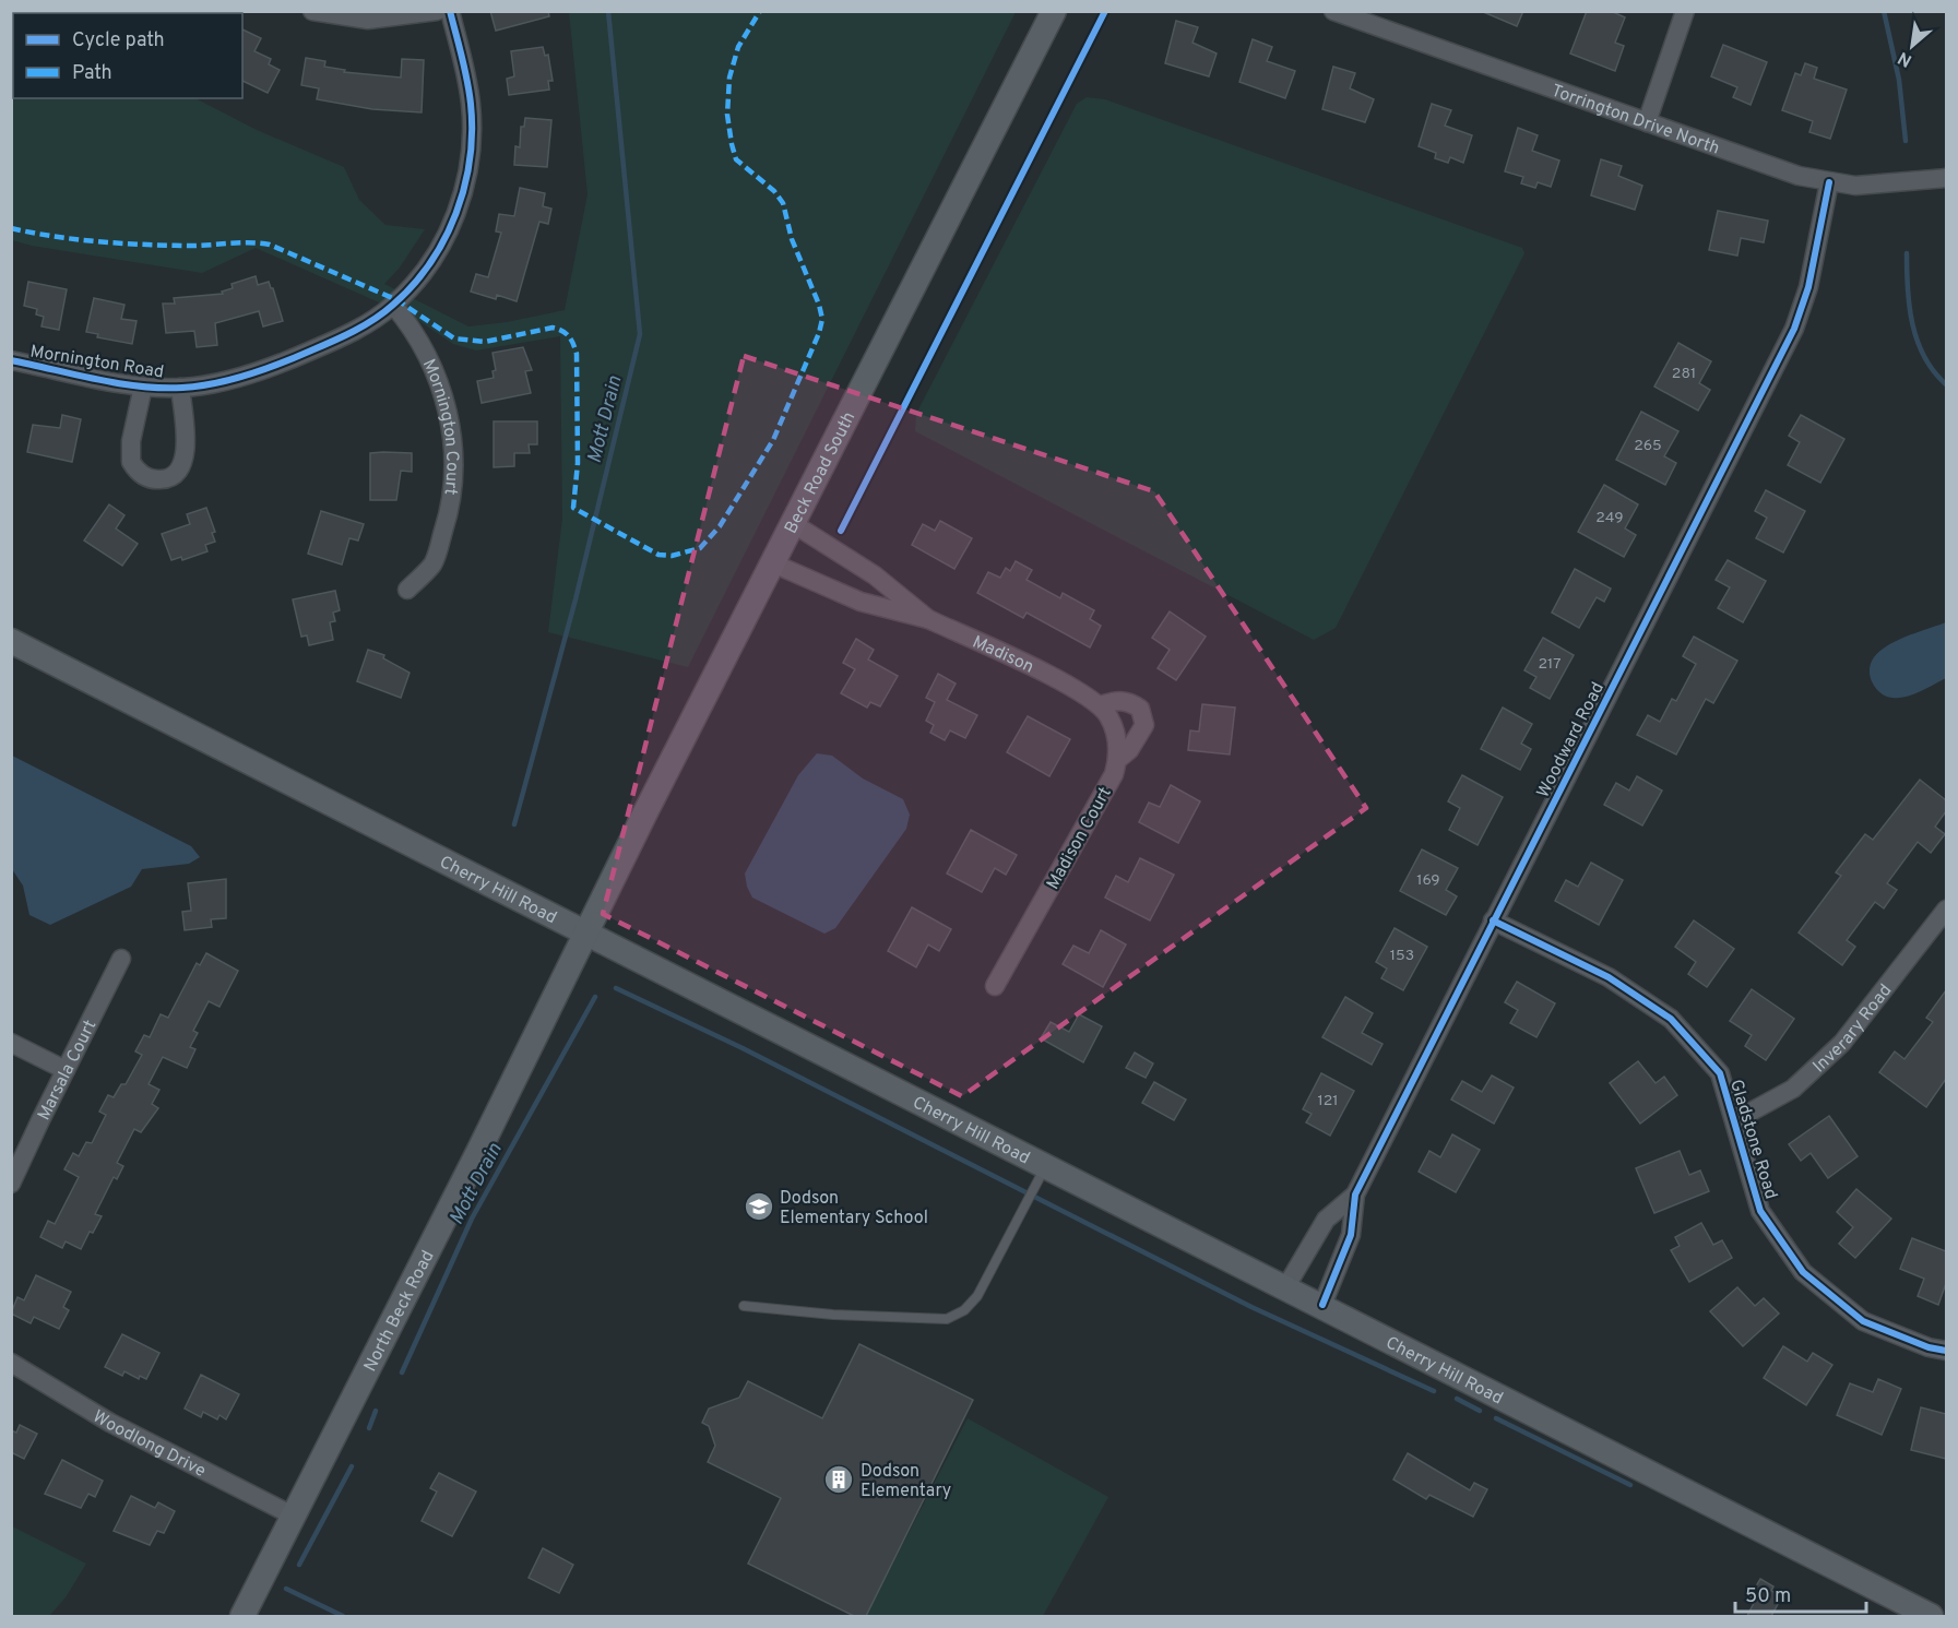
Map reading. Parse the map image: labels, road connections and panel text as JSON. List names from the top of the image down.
{
  "streets": {
    "main road": ["Beck Road South", "Cherry Hill Road", "North Beck Road"],
    "street": [
      "Torrington Drive North",
      "Mornington Road",
      "Mornington Court",
      "Madison",
      "Woodward Road",
      "Madison Court",
      "Inverary Road",
      "Marsala Court",
      "Gladstone Road",
      "Woodlong Drive"
    ]
  },
  "crossings": [
    ["Torrington Drive North", "Woodward Road"],
    ["Mornington Road", "Mornington Court"],
    ["Beck Road South", "Madison"],
    ["Beck Road South", "Cherry Hill Road"],
    ["Beck Road South", "North Beck Road"],
    ["Madison", "Madison Court"],
    ["Woodward Road", "Cherry Hill Road"],
    ["Woodward Road", "Gladstone Road"],
    ["Cherry Hill Road", "North Beck Road"],
    ["Inverary Road", "Gladstone Road"],
    ["North Beck Road", "Woodlong Drive"]
  ],
  "water": ["Mott Drain"],
  "places": {
    "school or university": ["Dodson Elementary School"],
    "building": ["Dodson Elementary"]
  },
  "house_numbers": [
    "281",
    "265",
    "249",
    "217",
    "169",
    "153",
    "121"
  ],
  "legend": ["Cycle path", "Path"],
  "scale_bar": "50 m",
  "north": "bottom left"
}
